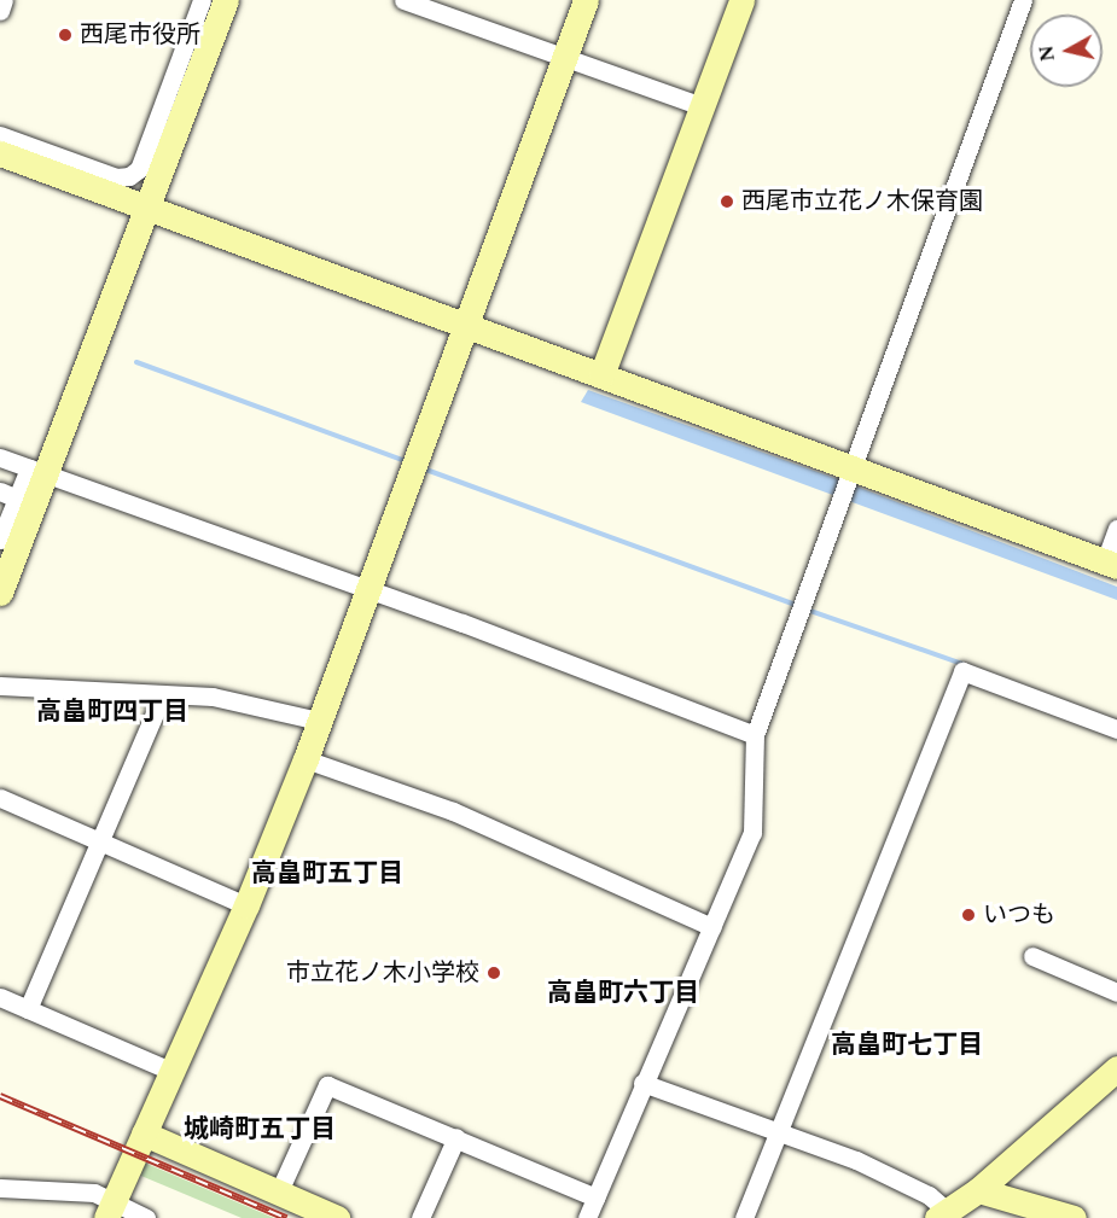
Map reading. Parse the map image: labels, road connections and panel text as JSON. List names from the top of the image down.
{
  "districts": [
    "高畠町四丁目",
    "高畠町五丁目",
    "高畠町六丁目",
    "高畠町七丁目",
    "城崎町五丁目"
  ],
  "places": [
    "西尾市役所",
    "西尾市立花ノ木保育園",
    "いつも",
    "市立花ノ木小学校"
  ],
  "north": "left"
}
